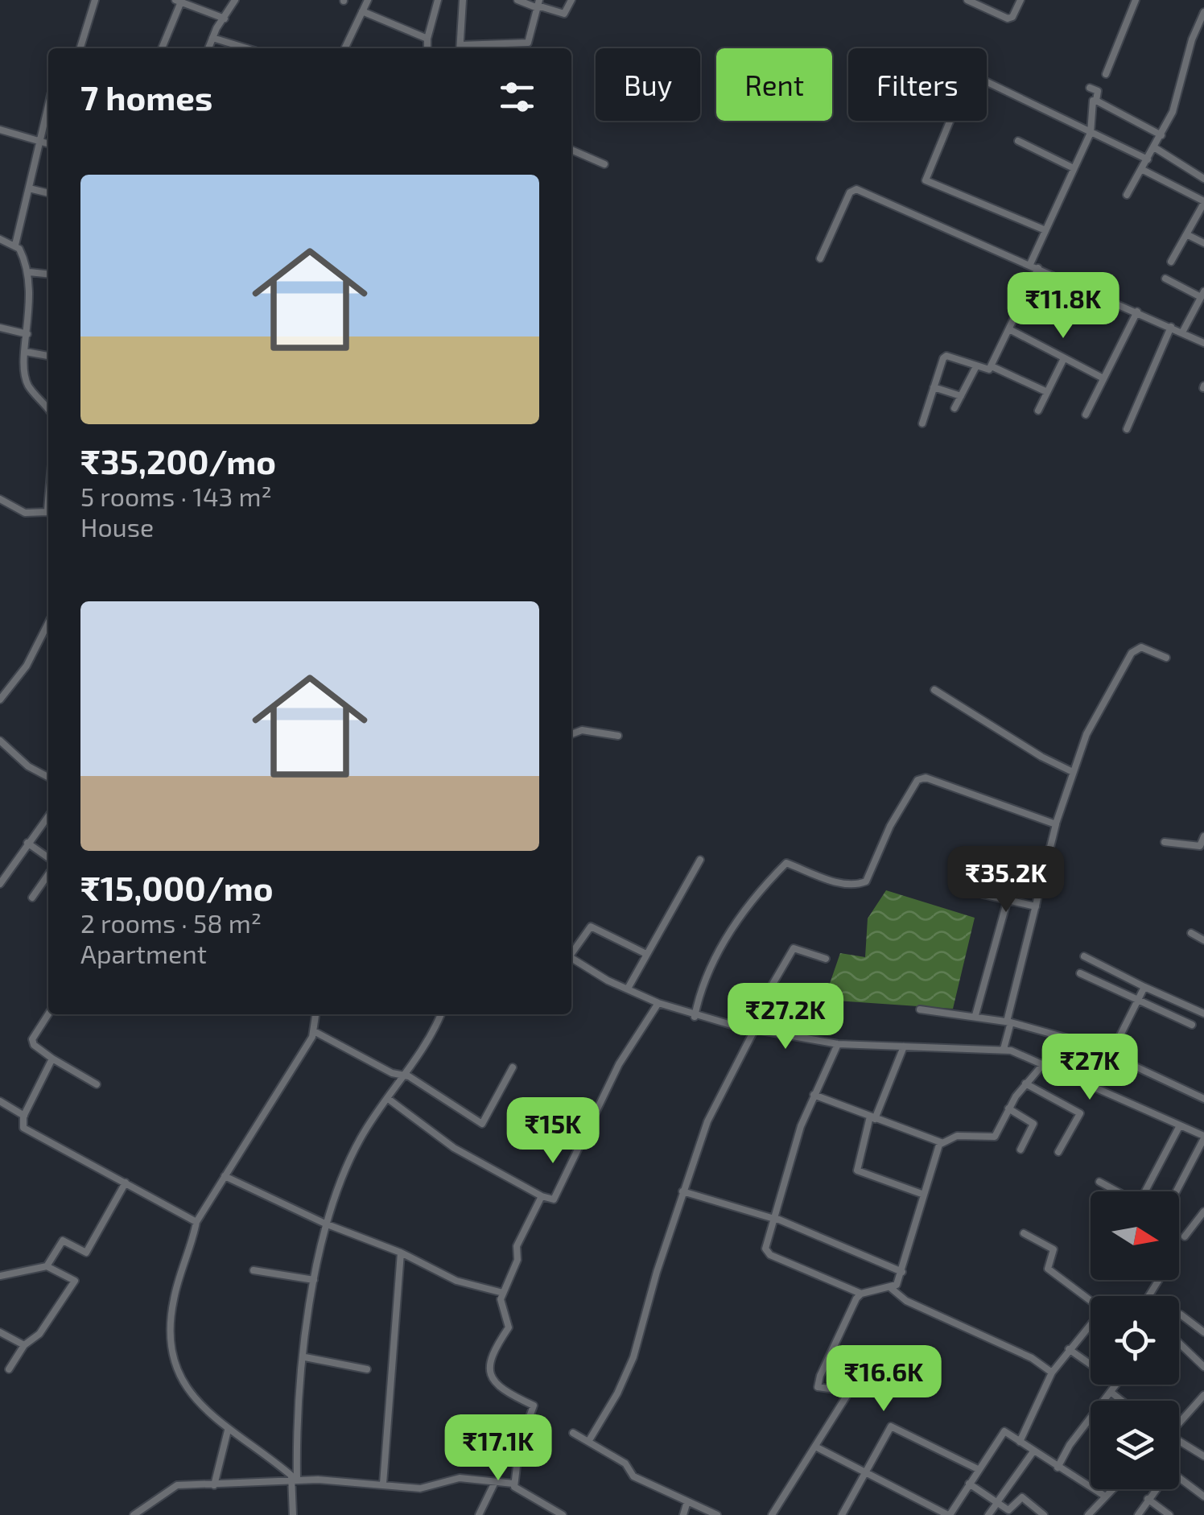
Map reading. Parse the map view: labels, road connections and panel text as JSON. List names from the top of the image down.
{
  "north": "right",
  "page": {
    "chip": ["Buy", "Rent", "Filters"],
    "heading": "7 homes",
    "list": [
      {
        "name": "₹35,200/mo",
        "note": "5 rooms · 143 m² · House"
      },
      {
        "name": "₹15,000/mo",
        "note": "2 rooms · 58 m² · Apartment"
      }
    ],
    "price": [
      "₹11.8K",
      "₹35.2K",
      "₹27.2K",
      "₹27K",
      "₹15K",
      "₹16.6K",
      "₹17.1K"
    ]
  }
}
